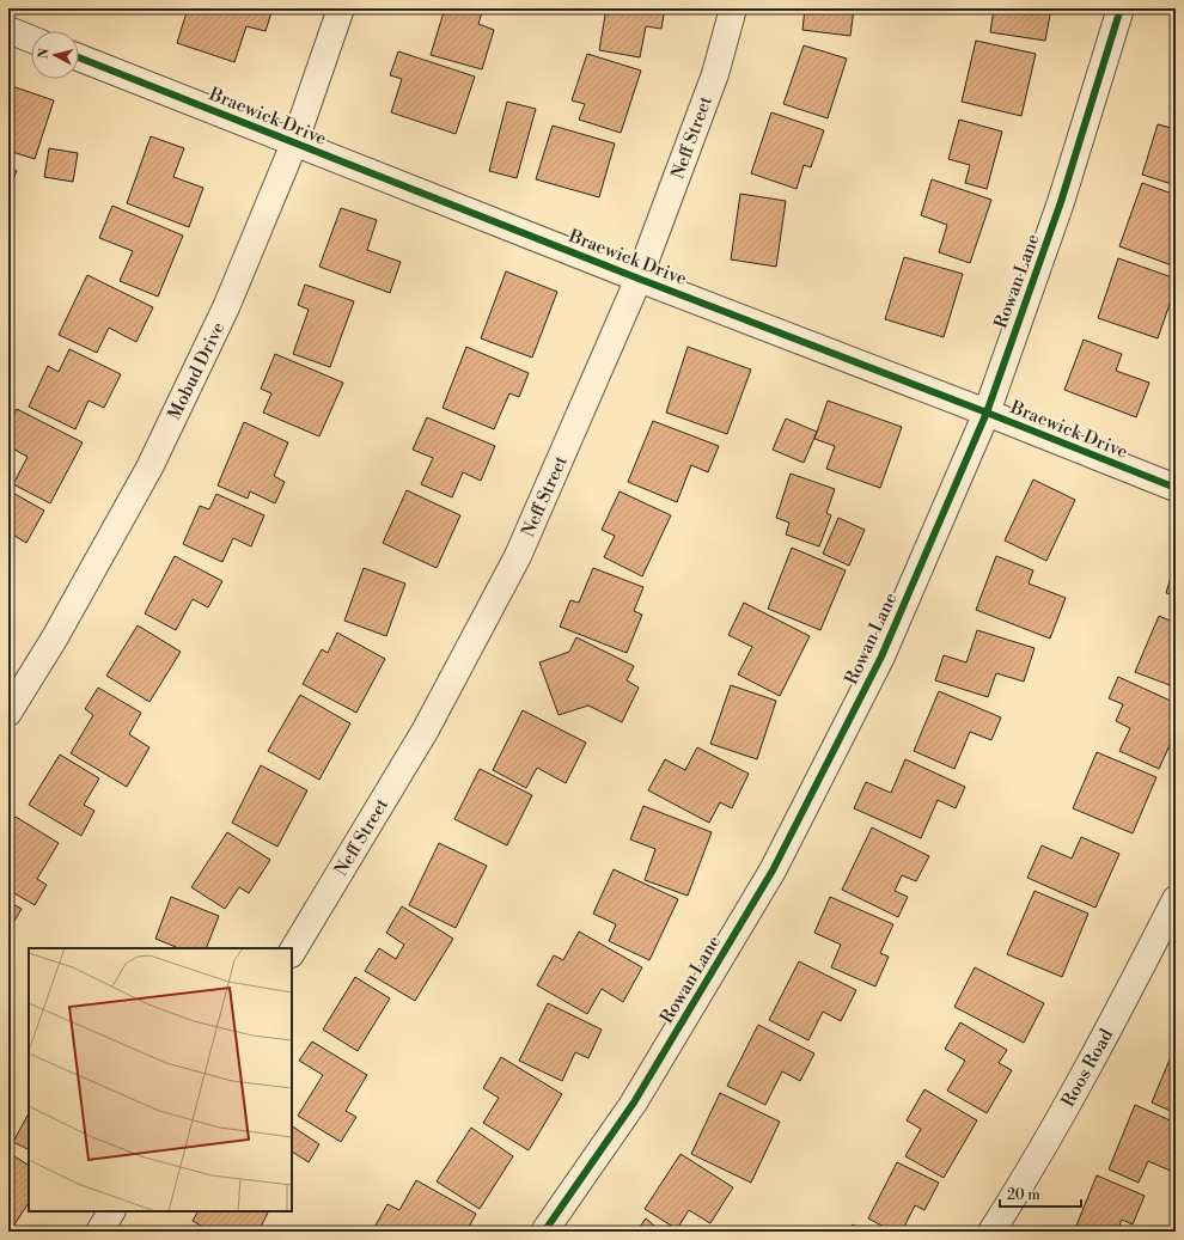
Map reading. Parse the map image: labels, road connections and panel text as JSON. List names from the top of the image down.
{
  "streets": {
    "street": [
      "Braewick Drive",
      "Neff Street",
      "Rowan Lane",
      "Mobud Drive",
      "Roos Road"
    ]
  },
  "crossings": [
    ["Braewick Drive", "Neff Street"],
    ["Braewick Drive", "Rowan Lane"],
    ["Braewick Drive", "Mobud Drive"]
  ],
  "scale_bar": "20 m",
  "north": "left"
}
